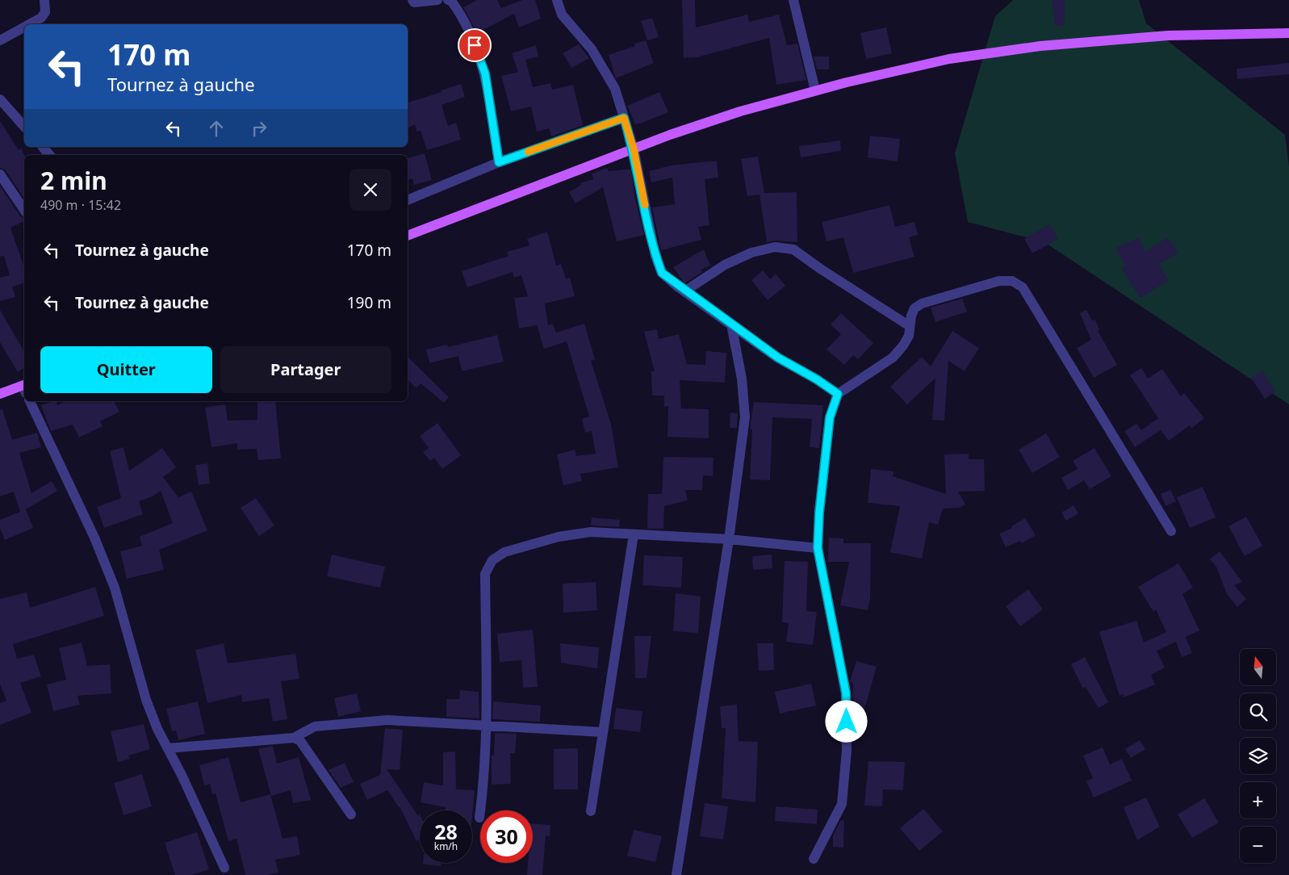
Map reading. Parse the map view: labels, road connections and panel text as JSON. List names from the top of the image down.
{
  "north": "top",
  "page": {
    "turn": ["170 m", "Tournez à gauche"],
    "heading": ["2 min", "490 m · 15:42"],
    "list": [
      {
        "name": "Tournez à gauche",
        "value": "170 m"
      },
      {
        "name": "Tournez à gauche",
        "value": "190 m"
      }
    ],
    "buttons": ["Quitter", "Partager"],
    "map_buttons": ["+", "−"],
    "speed": "28 km/h",
    "limit": "30"
  }
}
